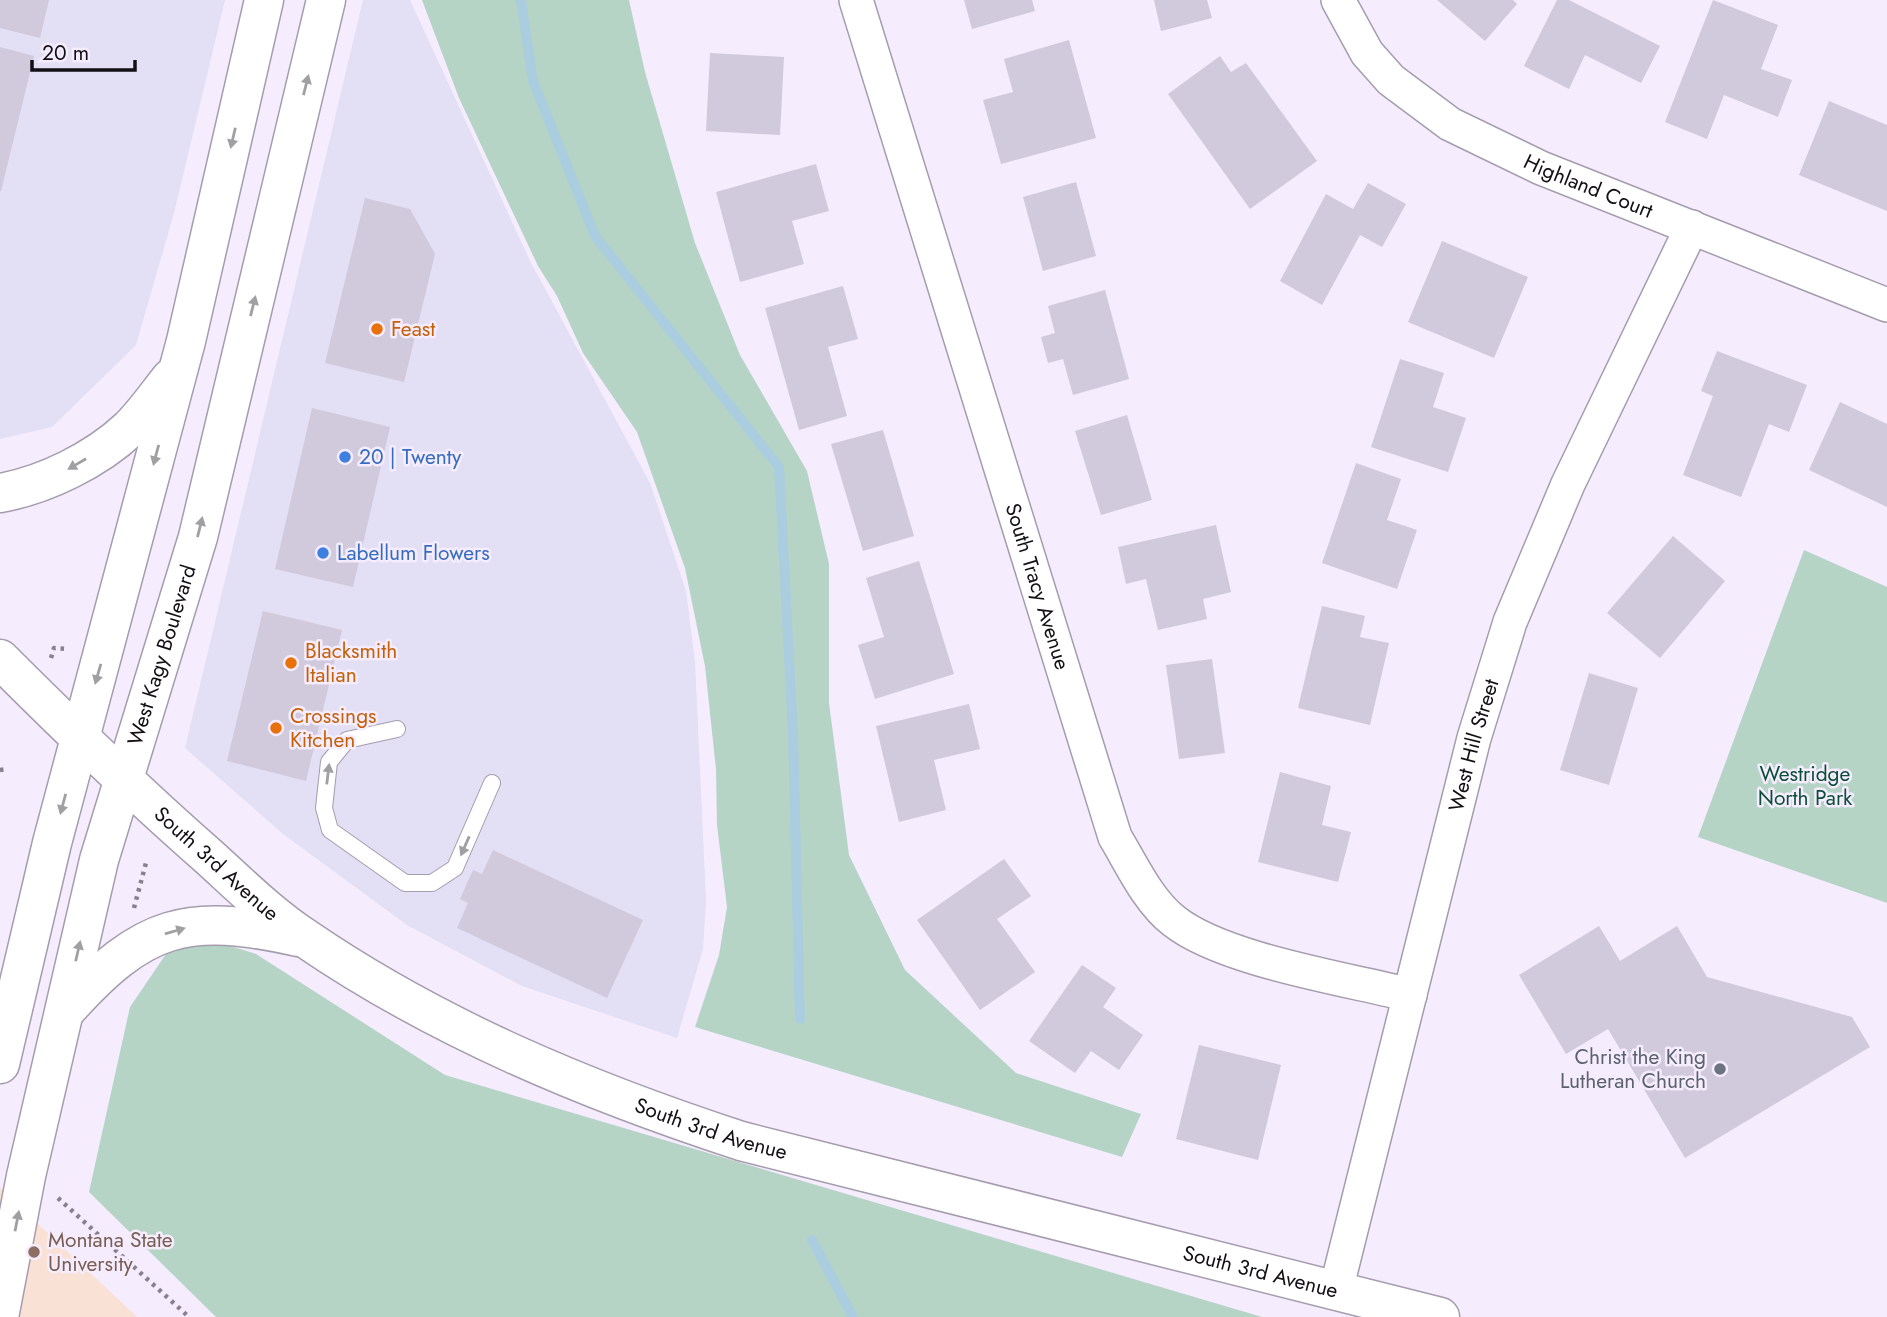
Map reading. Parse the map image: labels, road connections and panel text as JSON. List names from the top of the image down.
{
  "streets": {
    "main road": ["West Kagy Boulevard", "South 3rd Avenue"],
    "street": ["Highland Court", "South Tracy Avenue", "West Hill Street"]
  },
  "crossings": [
    ["Highland Court", "West Hill Street"],
    ["South Tracy Avenue", "West Hill Street"],
    ["West Kagy Boulevard", "South 3rd Avenue"],
    ["West Hill Street", "South 3rd Avenue"]
  ],
  "parks": ["Westridge North Park"],
  "places": [
    "Feast",
    "20 | Twenty",
    "Labellum Flowers",
    "Blacksmith Italian",
    "Crossings Kitchen",
    "Christ the King Lutheran Church",
    "Montana State University"
  ],
  "scale_bar": "20 m"
}
